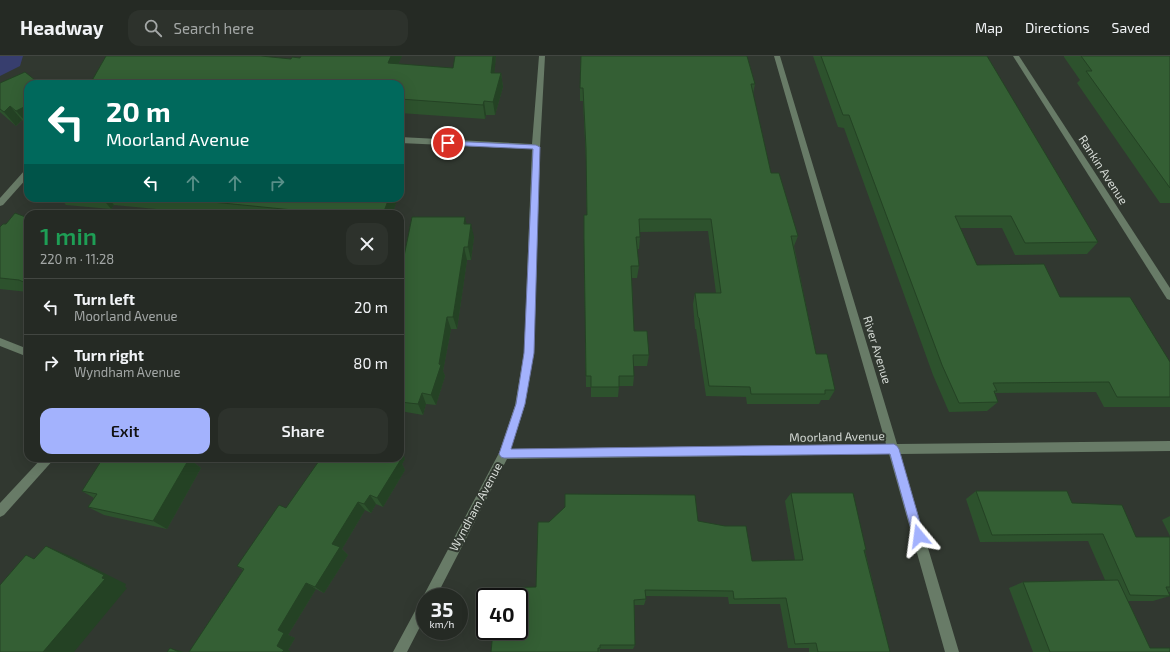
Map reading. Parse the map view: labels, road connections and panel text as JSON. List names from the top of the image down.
{
  "streets": {
    "street": [
      "Rankin Avenue",
      "River Avenue",
      "Moorland Avenue",
      "Wyndham Avenue"
    ]
  },
  "crossings": [
    ["River Avenue", "Moorland Avenue"],
    ["Moorland Avenue", "Wyndham Avenue"]
  ],
  "page": {
    "header": "Headway",
    "search": "Search here",
    "nav": ["Map", "Directions", "Saved"],
    "turn": ["20 m", "Moorland Avenue"],
    "heading": ["1 min", "220 m · 11:28"],
    "list": [
      {
        "name": "Turn left",
        "note": "Moorland Avenue",
        "value": "20 m"
      },
      {
        "name": "Turn right",
        "note": "Wyndham Avenue",
        "value": "80 m"
      }
    ],
    "buttons": ["Exit", "Share"],
    "speed": "35 km/h",
    "limit": "40"
  }
}
